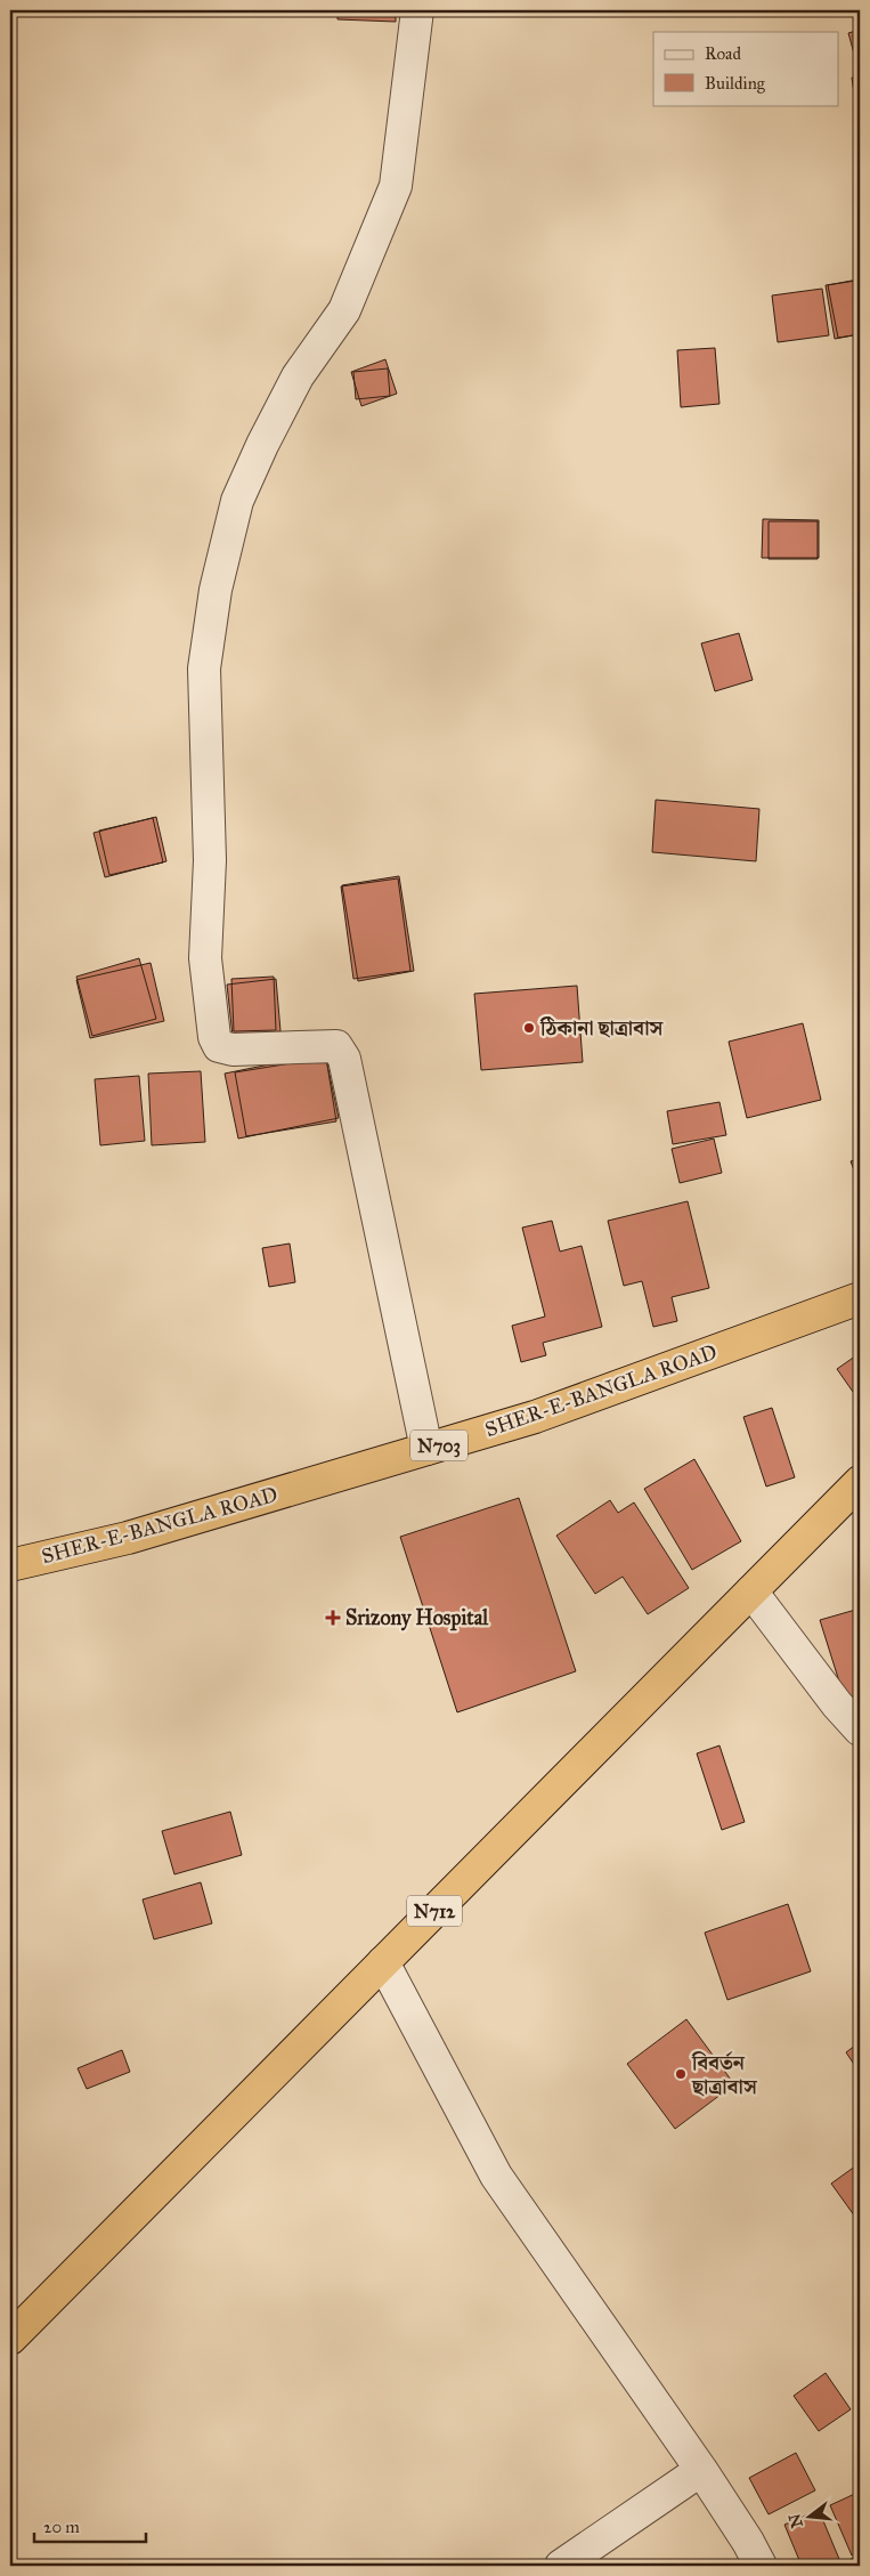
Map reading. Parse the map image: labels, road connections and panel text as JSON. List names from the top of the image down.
{
  "streets": {
    "highway": ["SHER-E-BANGLA ROAD", "N703", "N712"]
  },
  "places": {
    "other": ["ঠিকানা ছাত্রাবাস", "বিবর্তন ছাত্রাবাস"],
    "health": ["Srizony Hospital"]
  },
  "legend": ["Road", "Building"],
  "scale_bar": "20 m",
  "north": "left"
}
